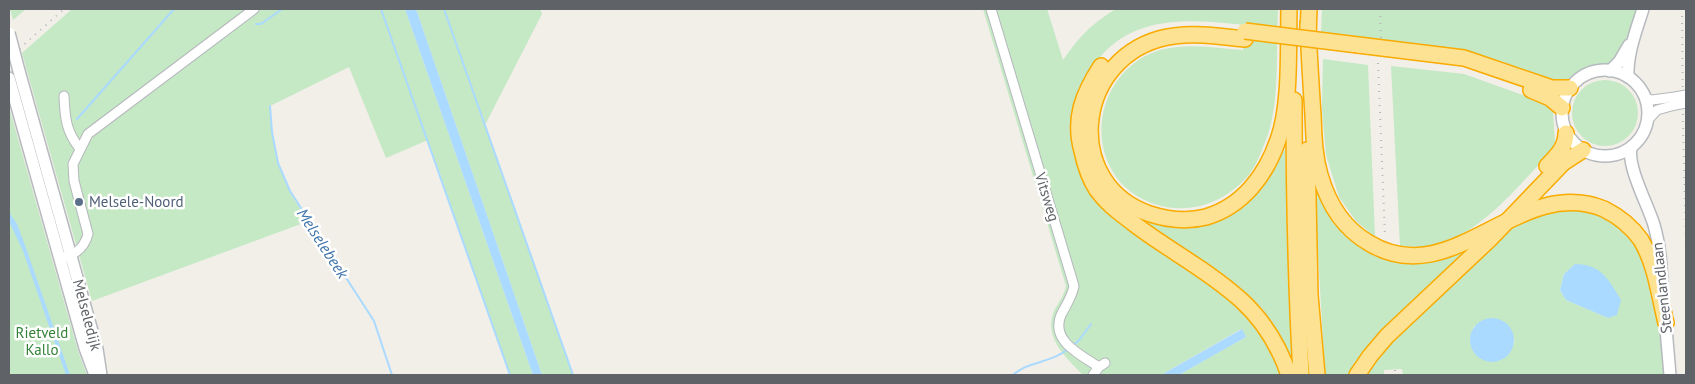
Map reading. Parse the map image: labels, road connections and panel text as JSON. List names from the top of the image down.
{
  "streets": {
    "main road": ["Steenlandlaan", "Melseledijk"],
    "street": ["Vitsweg"]
  },
  "water": ["Melselebeek"],
  "parks": ["Rietveld Kallo"],
  "places": ["Melsele-Noord"]
}
